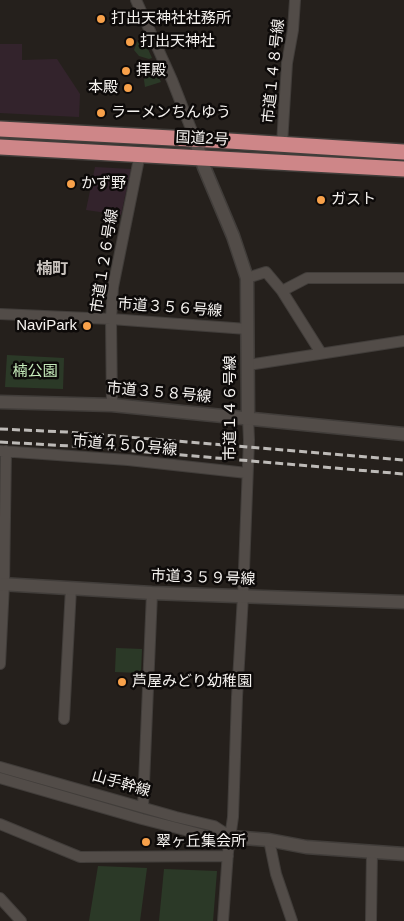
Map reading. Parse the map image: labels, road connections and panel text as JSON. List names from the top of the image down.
{
  "streets": {
    "highway": ["国道2号"],
    "street": [
      "市道１４８号線",
      "市道１２６号線",
      "市道３５６号線",
      "市道３５８号線",
      "市道１４６号線",
      "市道４５０号線",
      "市道３５９号線",
      "山手幹線"
    ]
  },
  "crossings": [
    ["市道１４８号線", "国道2号"],
    ["国道2号", "市道１２６号線"],
    ["国道2号", "市道１４６号線"],
    ["市道１２６号線", "市道３５６号線"],
    ["市道１２６号線", "市道３５８号線"],
    ["市道３５６号線", "市道１４６号線"],
    ["市道３５８号線", "市道１４６号線"],
    ["市道１４６号線", "市道４５０号線"],
    ["市道１４６号線", "市道３５９号線"],
    ["市道１４６号線", "山手幹線"]
  ],
  "districts": ["楠町"],
  "parks": ["楠公園"],
  "places": [
    "打出天神社社務所",
    "打出天神社",
    "拝殿",
    "本殿",
    "ラーメンちんゆう",
    "かず野",
    "ガスト",
    "NaviPark",
    "芦屋みどり幼稚園",
    "翠ヶ丘集会所"
  ]
}
